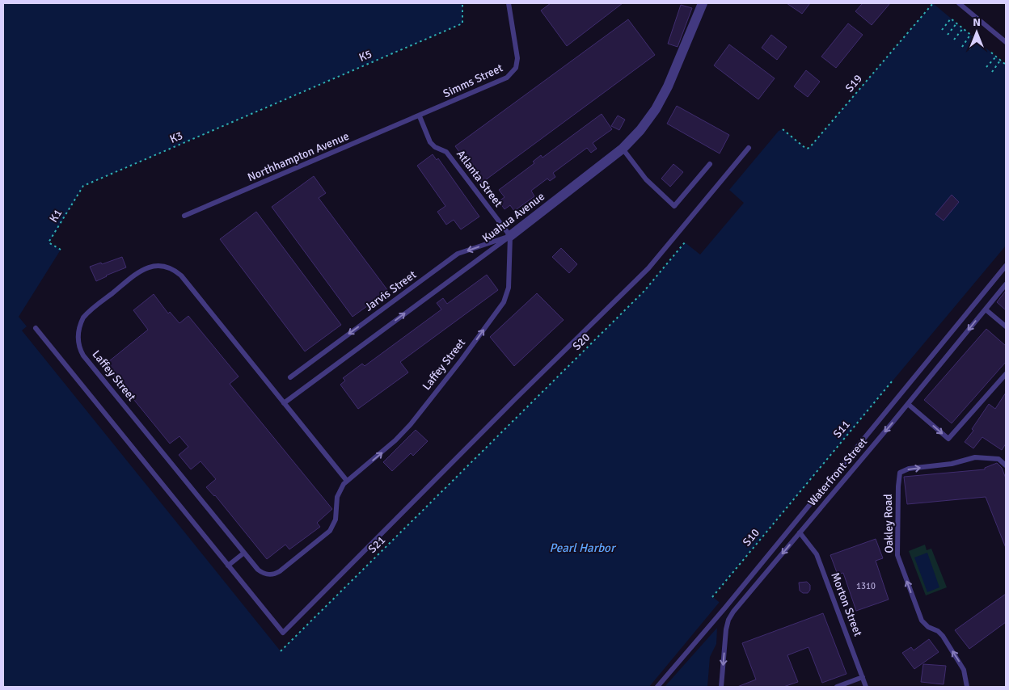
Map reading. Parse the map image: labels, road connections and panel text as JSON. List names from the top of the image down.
{
  "streets": {
    "street": ["Kuahua Avenue"],
    "lane": [
      "Simms Street",
      "Northhampton Avenue",
      "Atlanta Street",
      "Jarvis Street",
      "Laffey Street",
      "Waterfront Street",
      "Oakley Road",
      "Morton Street"
    ],
    "path": [
      "K5",
      "S19",
      "K3",
      "K1",
      "S20",
      "S11",
      "S10",
      "S21"
    ]
  },
  "crossings": [
    ["K5", "K3"],
    ["Simms Street", "Northhampton Avenue"],
    ["Simms Street", "Atlanta Street"],
    ["K3", "K1"],
    ["Northhampton Avenue", "Atlanta Street"],
    ["Atlanta Street", "Kuahua Avenue"],
    ["Atlanta Street", "Jarvis Street"],
    ["Atlanta Street", "Laffey Street"],
    ["Kuahua Avenue", "Jarvis Street"],
    ["Kuahua Avenue", "Laffey Street"],
    ["Jarvis Street", "Laffey Street"],
    ["S20", "S21"],
    ["S11", "S10"],
    ["Waterfront Street", "Morton Street"]
  ],
  "one_way": ["Kuahua Avenue", "Jarvis Street"],
  "water": ["Pearl Harbor"],
  "house_numbers": ["1310"],
  "north": "top"
}
